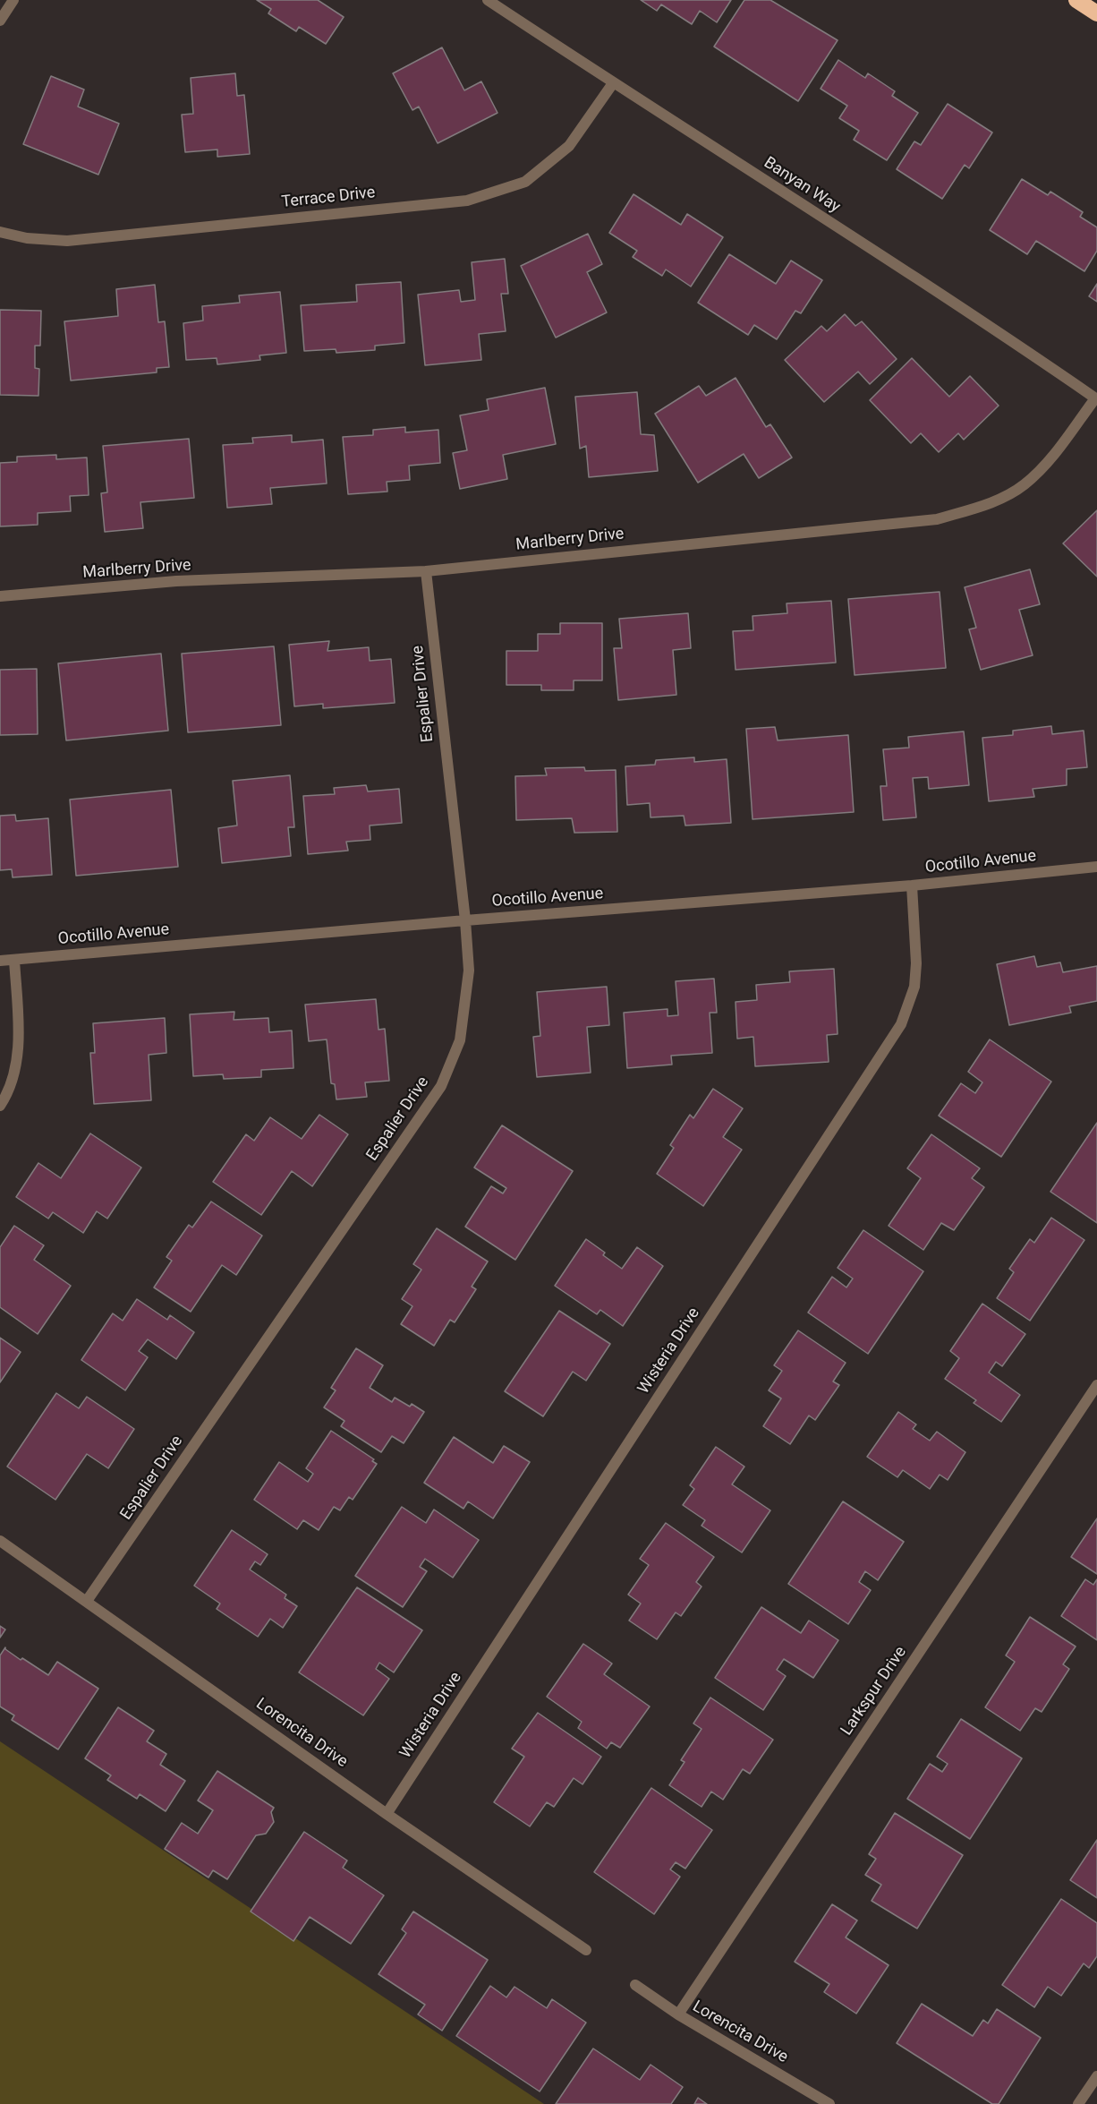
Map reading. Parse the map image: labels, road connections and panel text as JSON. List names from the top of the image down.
{
  "streets": {
    "street": [
      "Banyan Way",
      "Terrace Drive",
      "Marlberry Drive",
      "Espalier Drive",
      "Ocotillo Avenue",
      "Wisteria Drive",
      "Larkspur Drive",
      "Lorencita Drive"
    ]
  },
  "crossings": [
    ["Banyan Way", "Terrace Drive"],
    ["Banyan Way", "Marlberry Drive"],
    ["Marlberry Drive", "Espalier Drive"],
    ["Espalier Drive", "Ocotillo Avenue"],
    ["Espalier Drive", "Lorencita Drive"],
    ["Ocotillo Avenue", "Wisteria Drive"],
    ["Wisteria Drive", "Lorencita Drive"],
    ["Larkspur Drive", "Lorencita Drive"]
  ]
}
